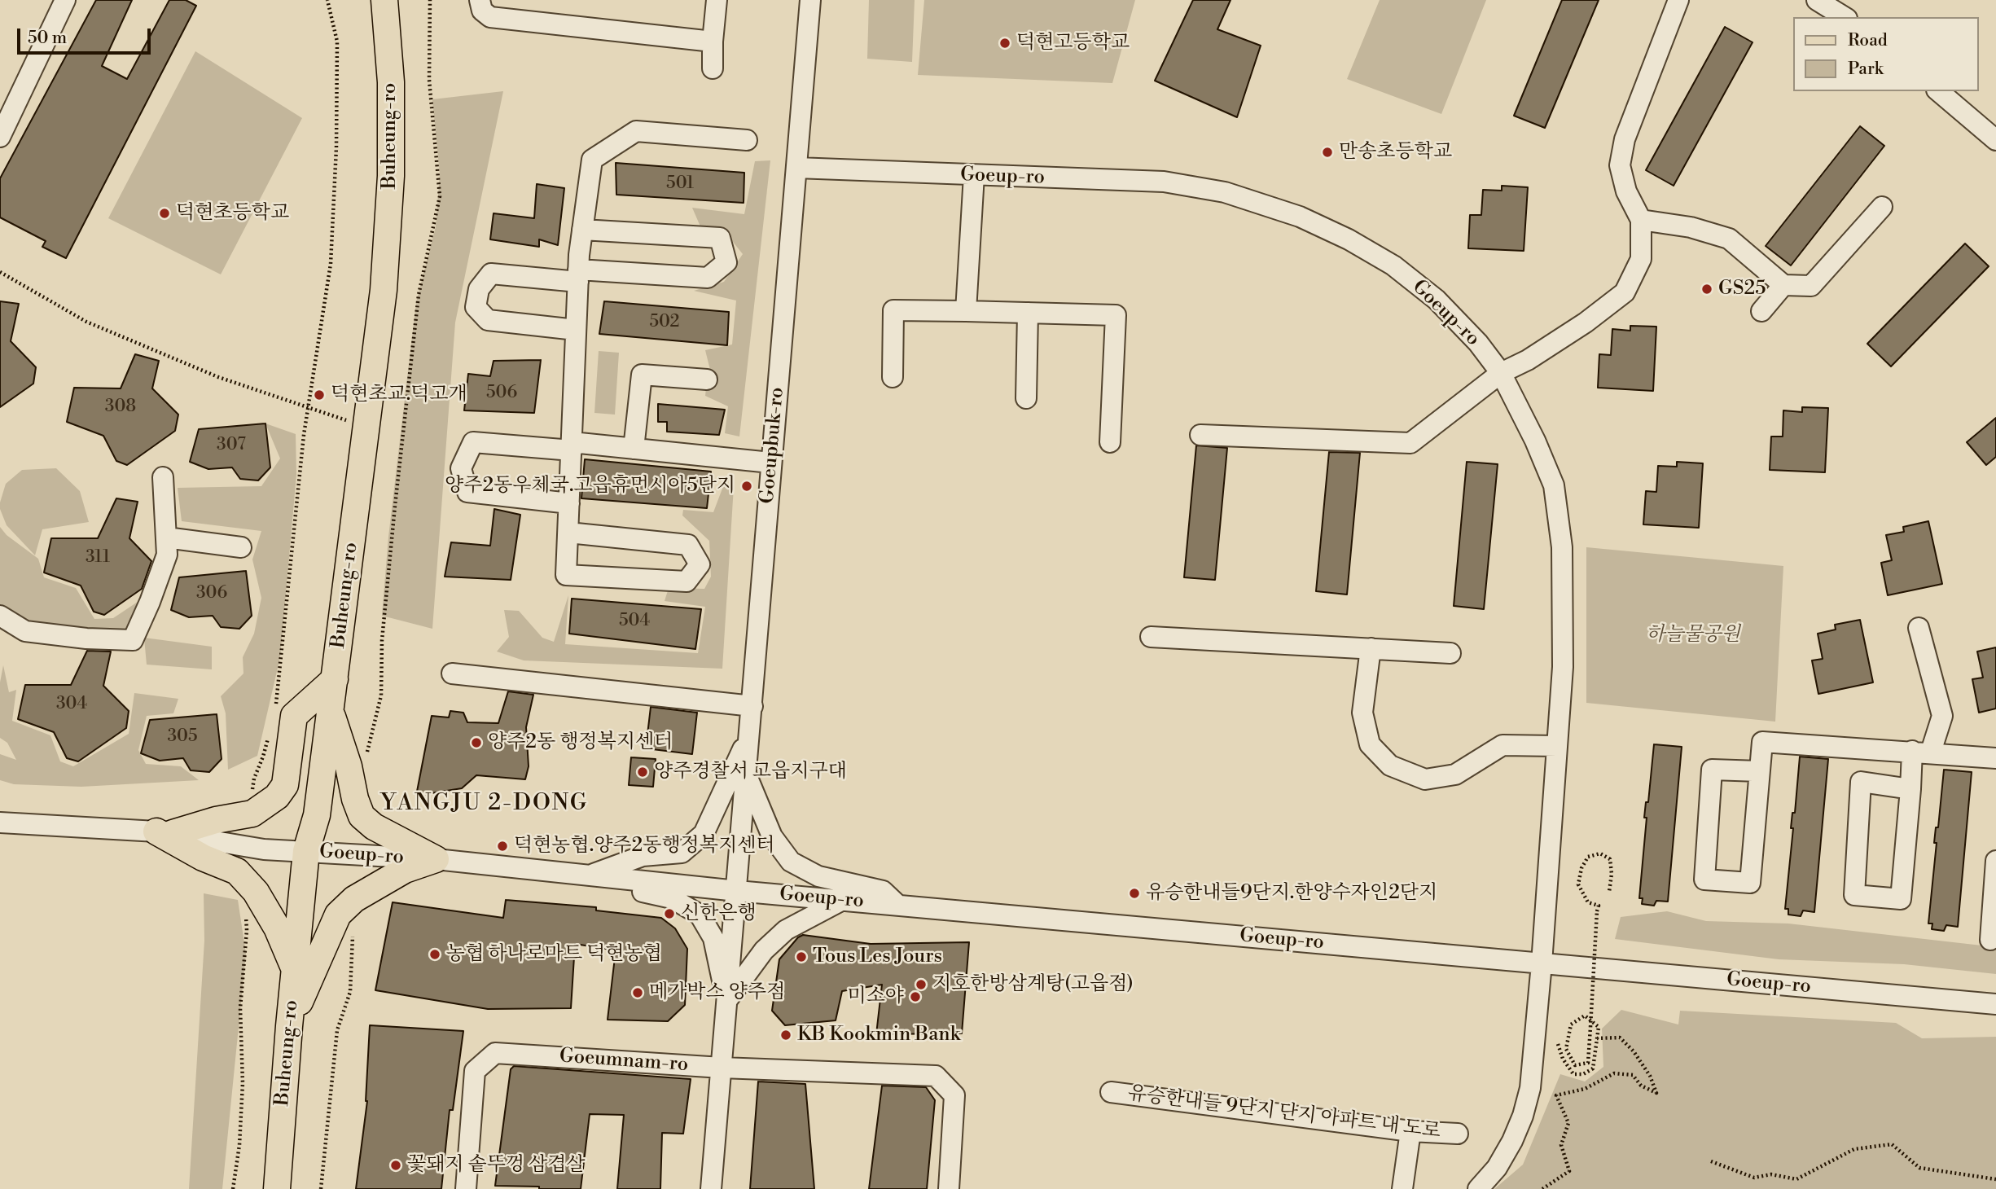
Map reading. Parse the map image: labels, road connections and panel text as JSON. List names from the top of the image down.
{
  "streets": {
    "main road": ["Buheung-ro"],
    "street": [
      "Goeup-ro",
      "Goeupbuk-ro",
      "Goeumnam-ro",
      "유승한내들 9단지 단지 아파트 내 도로"
    ]
  },
  "crossings": [
    ["Buheung-ro", "Goeup-ro"],
    ["Goeup-ro", "Goeupbuk-ro"]
  ],
  "districts": ["YANGJU 2-DONG"],
  "parks": ["하늘물공원"],
  "places": [
    "덕현고등학교",
    "만송초등학교",
    "덕현초등학교",
    "GS25",
    "덕현초교.덕고개",
    "양주2동우체국.고읍휴먼시아5단지",
    "양주2동 행정복지센터",
    "양주경찰서 고읍지구대",
    "덕현농협.양주2동행정복지센터",
    "유승한내들9단지.한양수자인2단지",
    "신한은행",
    "농협 하나로마트 덕현농협",
    "Tous Les Jours",
    "지호한방삼계탕(고읍점)",
    "메가박스 양주점",
    "미소야",
    "KB Kookmin Bank",
    "꽃돼지 솥뚜껑 삼겹살"
  ],
  "house_numbers": [
    "501",
    "502",
    "506",
    "308",
    "307",
    "311",
    "306",
    "504",
    "304",
    "305"
  ],
  "legend": ["Road", "Park"],
  "scale_bar": "50 m"
}
